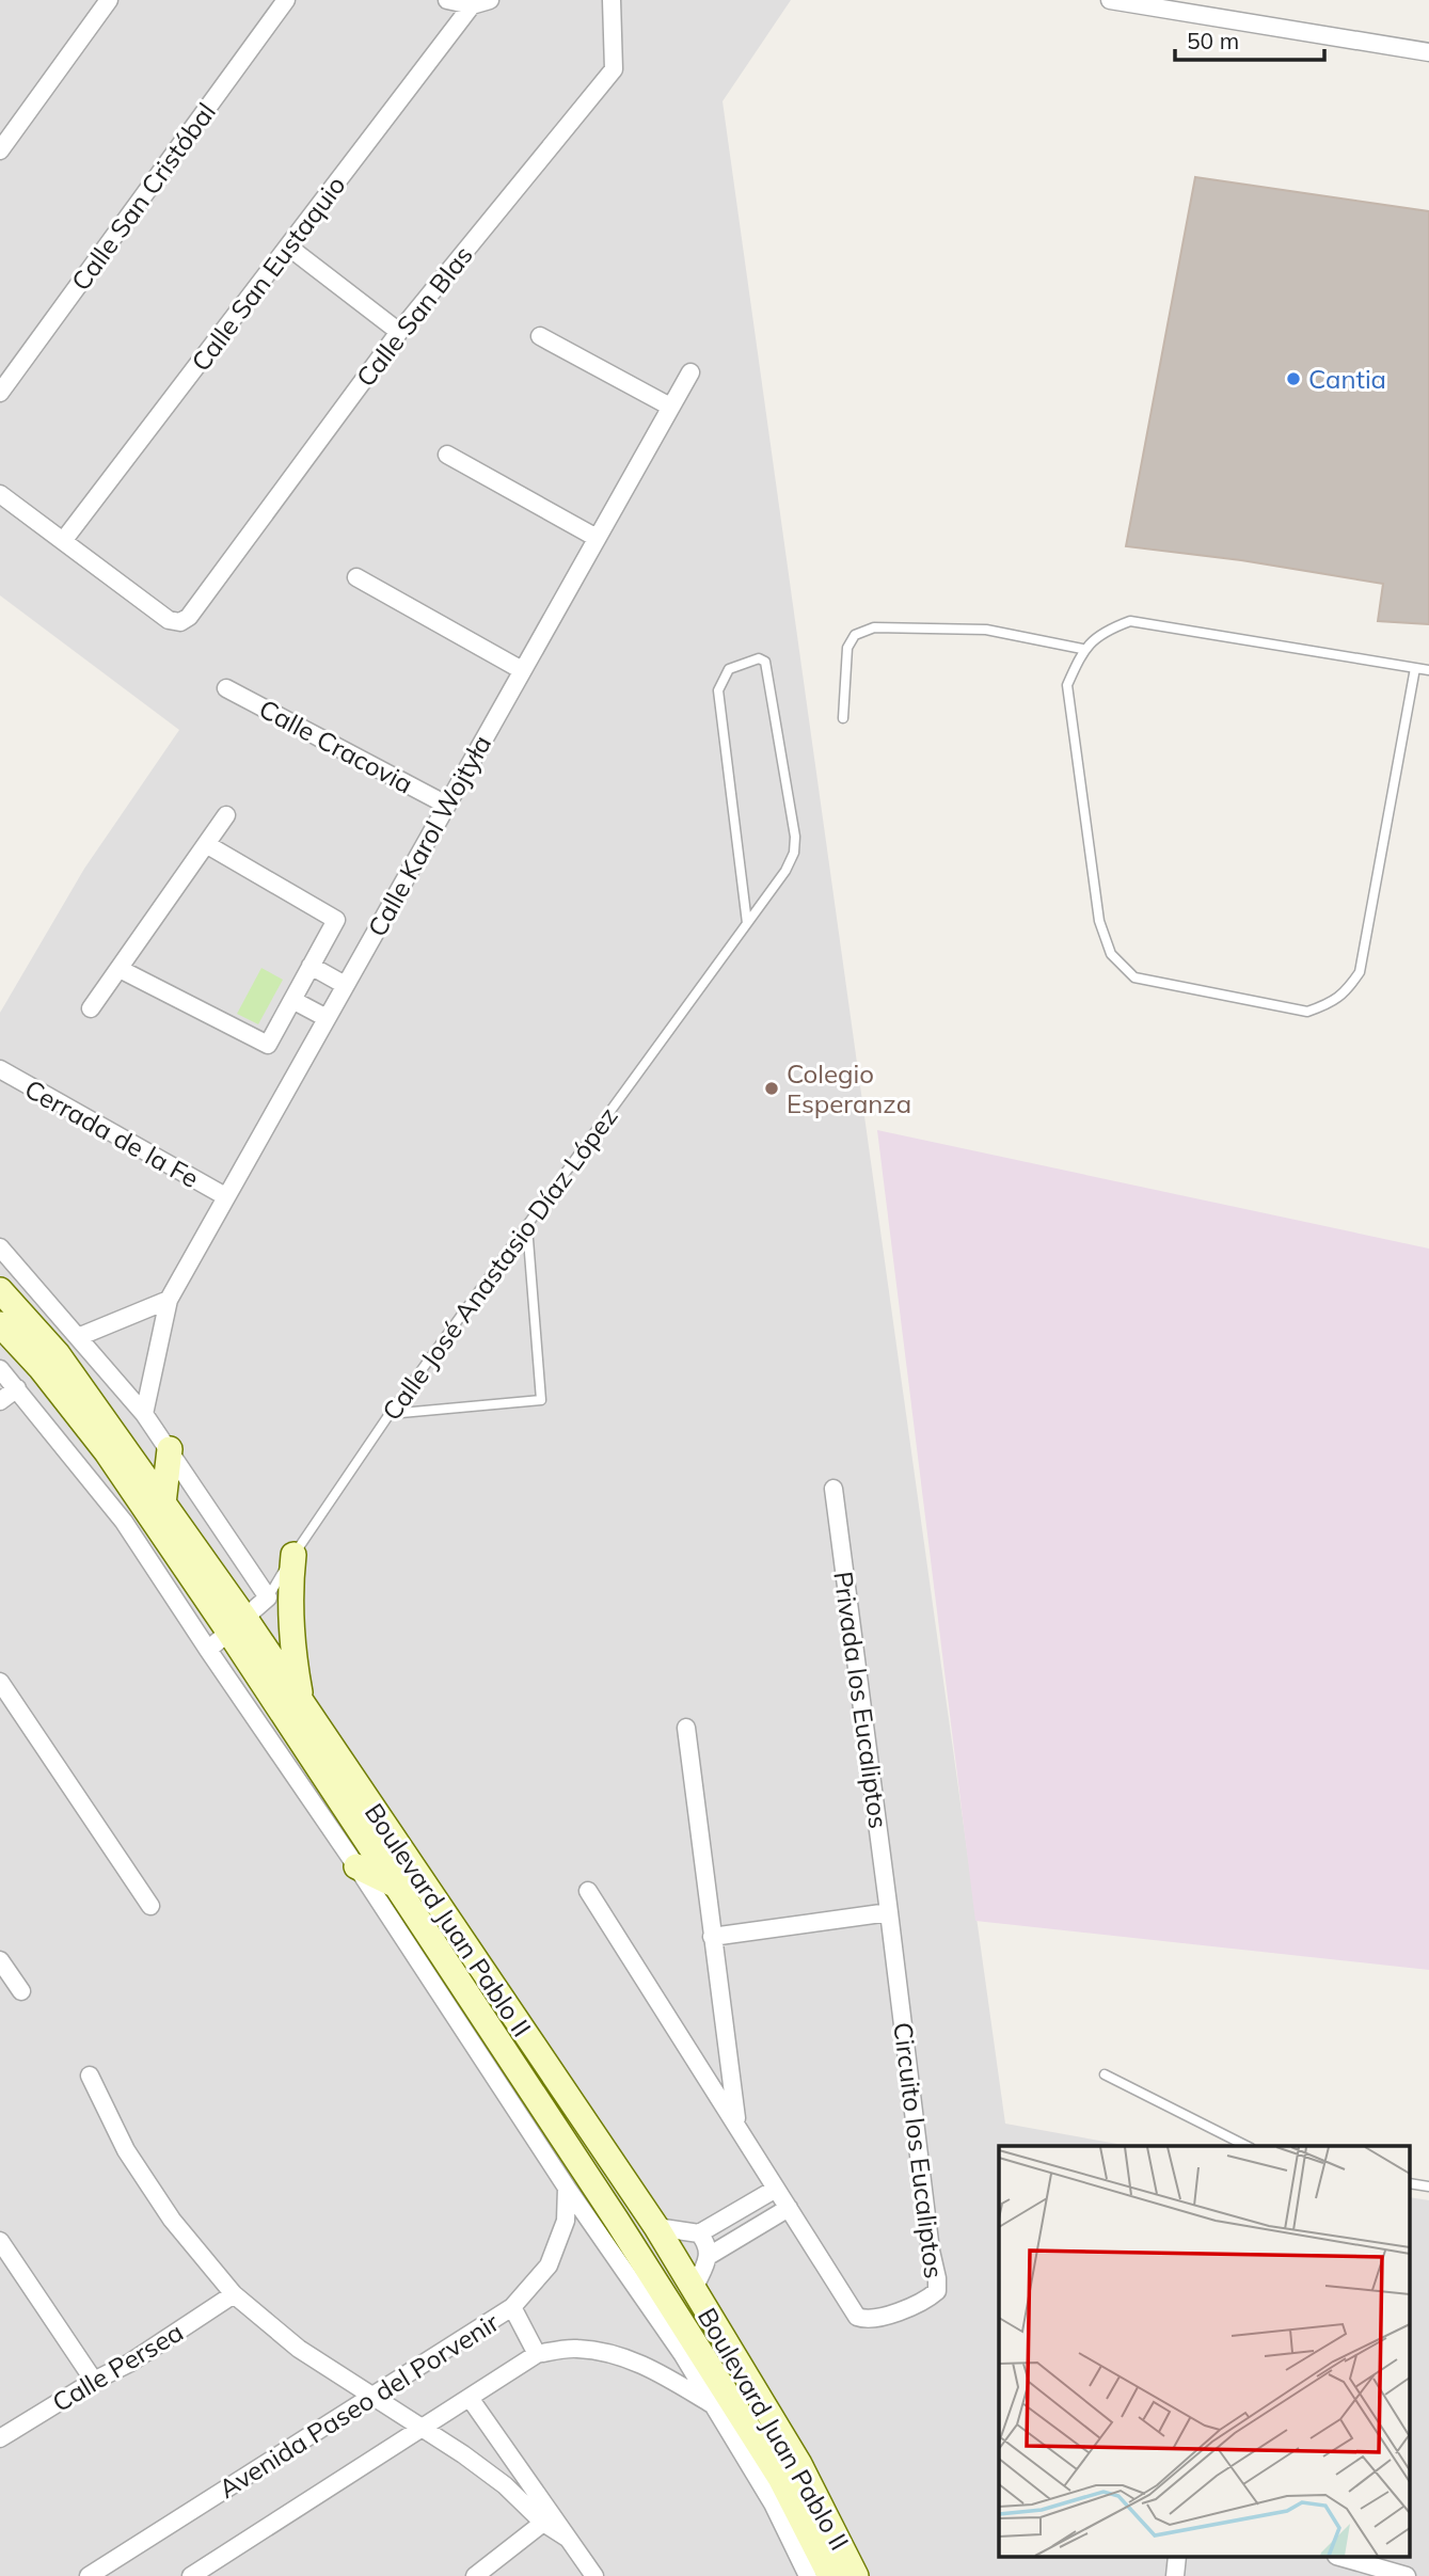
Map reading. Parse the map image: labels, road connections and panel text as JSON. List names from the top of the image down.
{
  "streets": {
    "main road": ["Boulevard Juan Pablo II"],
    "street": [
      "Calle San Cristóbal",
      "Calle San Eustaquio",
      "Calle San Blas",
      "Calle Cracovia",
      "Calle Karol Wojtyła",
      "Cerrada de la Fe",
      "Calle José Anastasio Díaz López",
      "Privada los Eucaliptos",
      "Circuito los Eucaliptos",
      "Calle Persea",
      "Avenida Paseo del Porvenir"
    ]
  },
  "crossings": [
    ["Calle San Eustaquio", "Calle San Blas"],
    ["Calle Cracovia", "Calle Karol Wojtyła"],
    ["Calle Karol Wojtyła", "Cerrada de la Fe"],
    ["Calle José Anastasio Díaz López", "Boulevard Juan Pablo II"],
    ["Privada los Eucaliptos", "Circuito los Eucaliptos"],
    ["Boulevard Juan Pablo II", "Avenida Paseo del Porvenir"]
  ],
  "places": ["Cantia", "Colegio Esperanza"],
  "scale_bar": "50 m"
}
